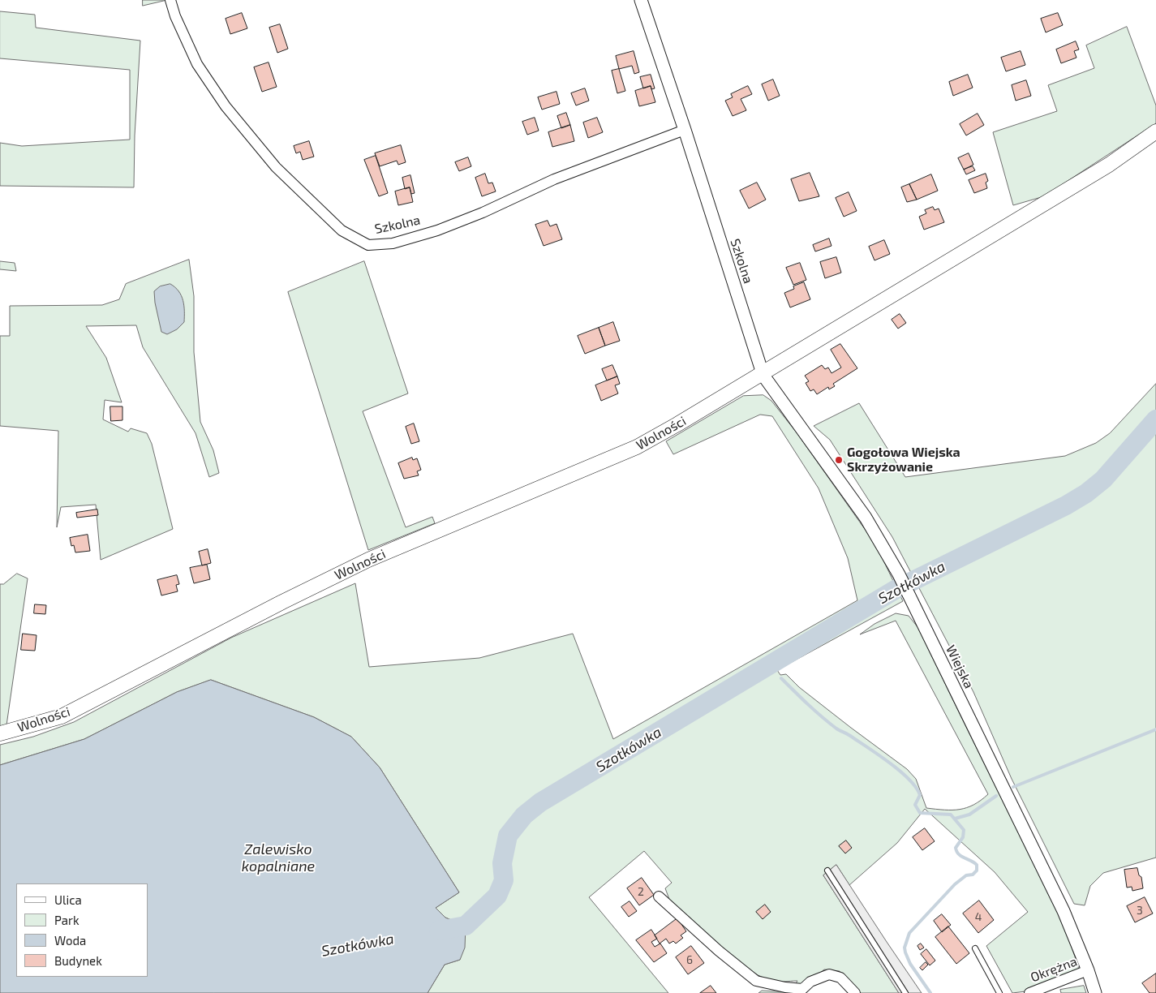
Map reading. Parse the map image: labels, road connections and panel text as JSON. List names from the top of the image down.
{
  "streets": {
    "main road": ["Wolności"],
    "street": ["Szkolna", "Wiejska", "Okrężna"]
  },
  "crossings": [
    ["Szkolna", "Wolności"],
    ["Szkolna", "Wiejska"],
    ["Wolności", "Wiejska"],
    ["Wiejska", "Okrężna"]
  ],
  "water": ["Szotkówka", "Zalewisko kopalniane"],
  "places": ["Gogołowa Wiejska Skrzyżowanie"],
  "house_numbers": [
    "2",
    "3",
    "4",
    "6"
  ],
  "legend": [
    "Ulica",
    "Park",
    "Woda",
    "Budynek"
  ]
}
